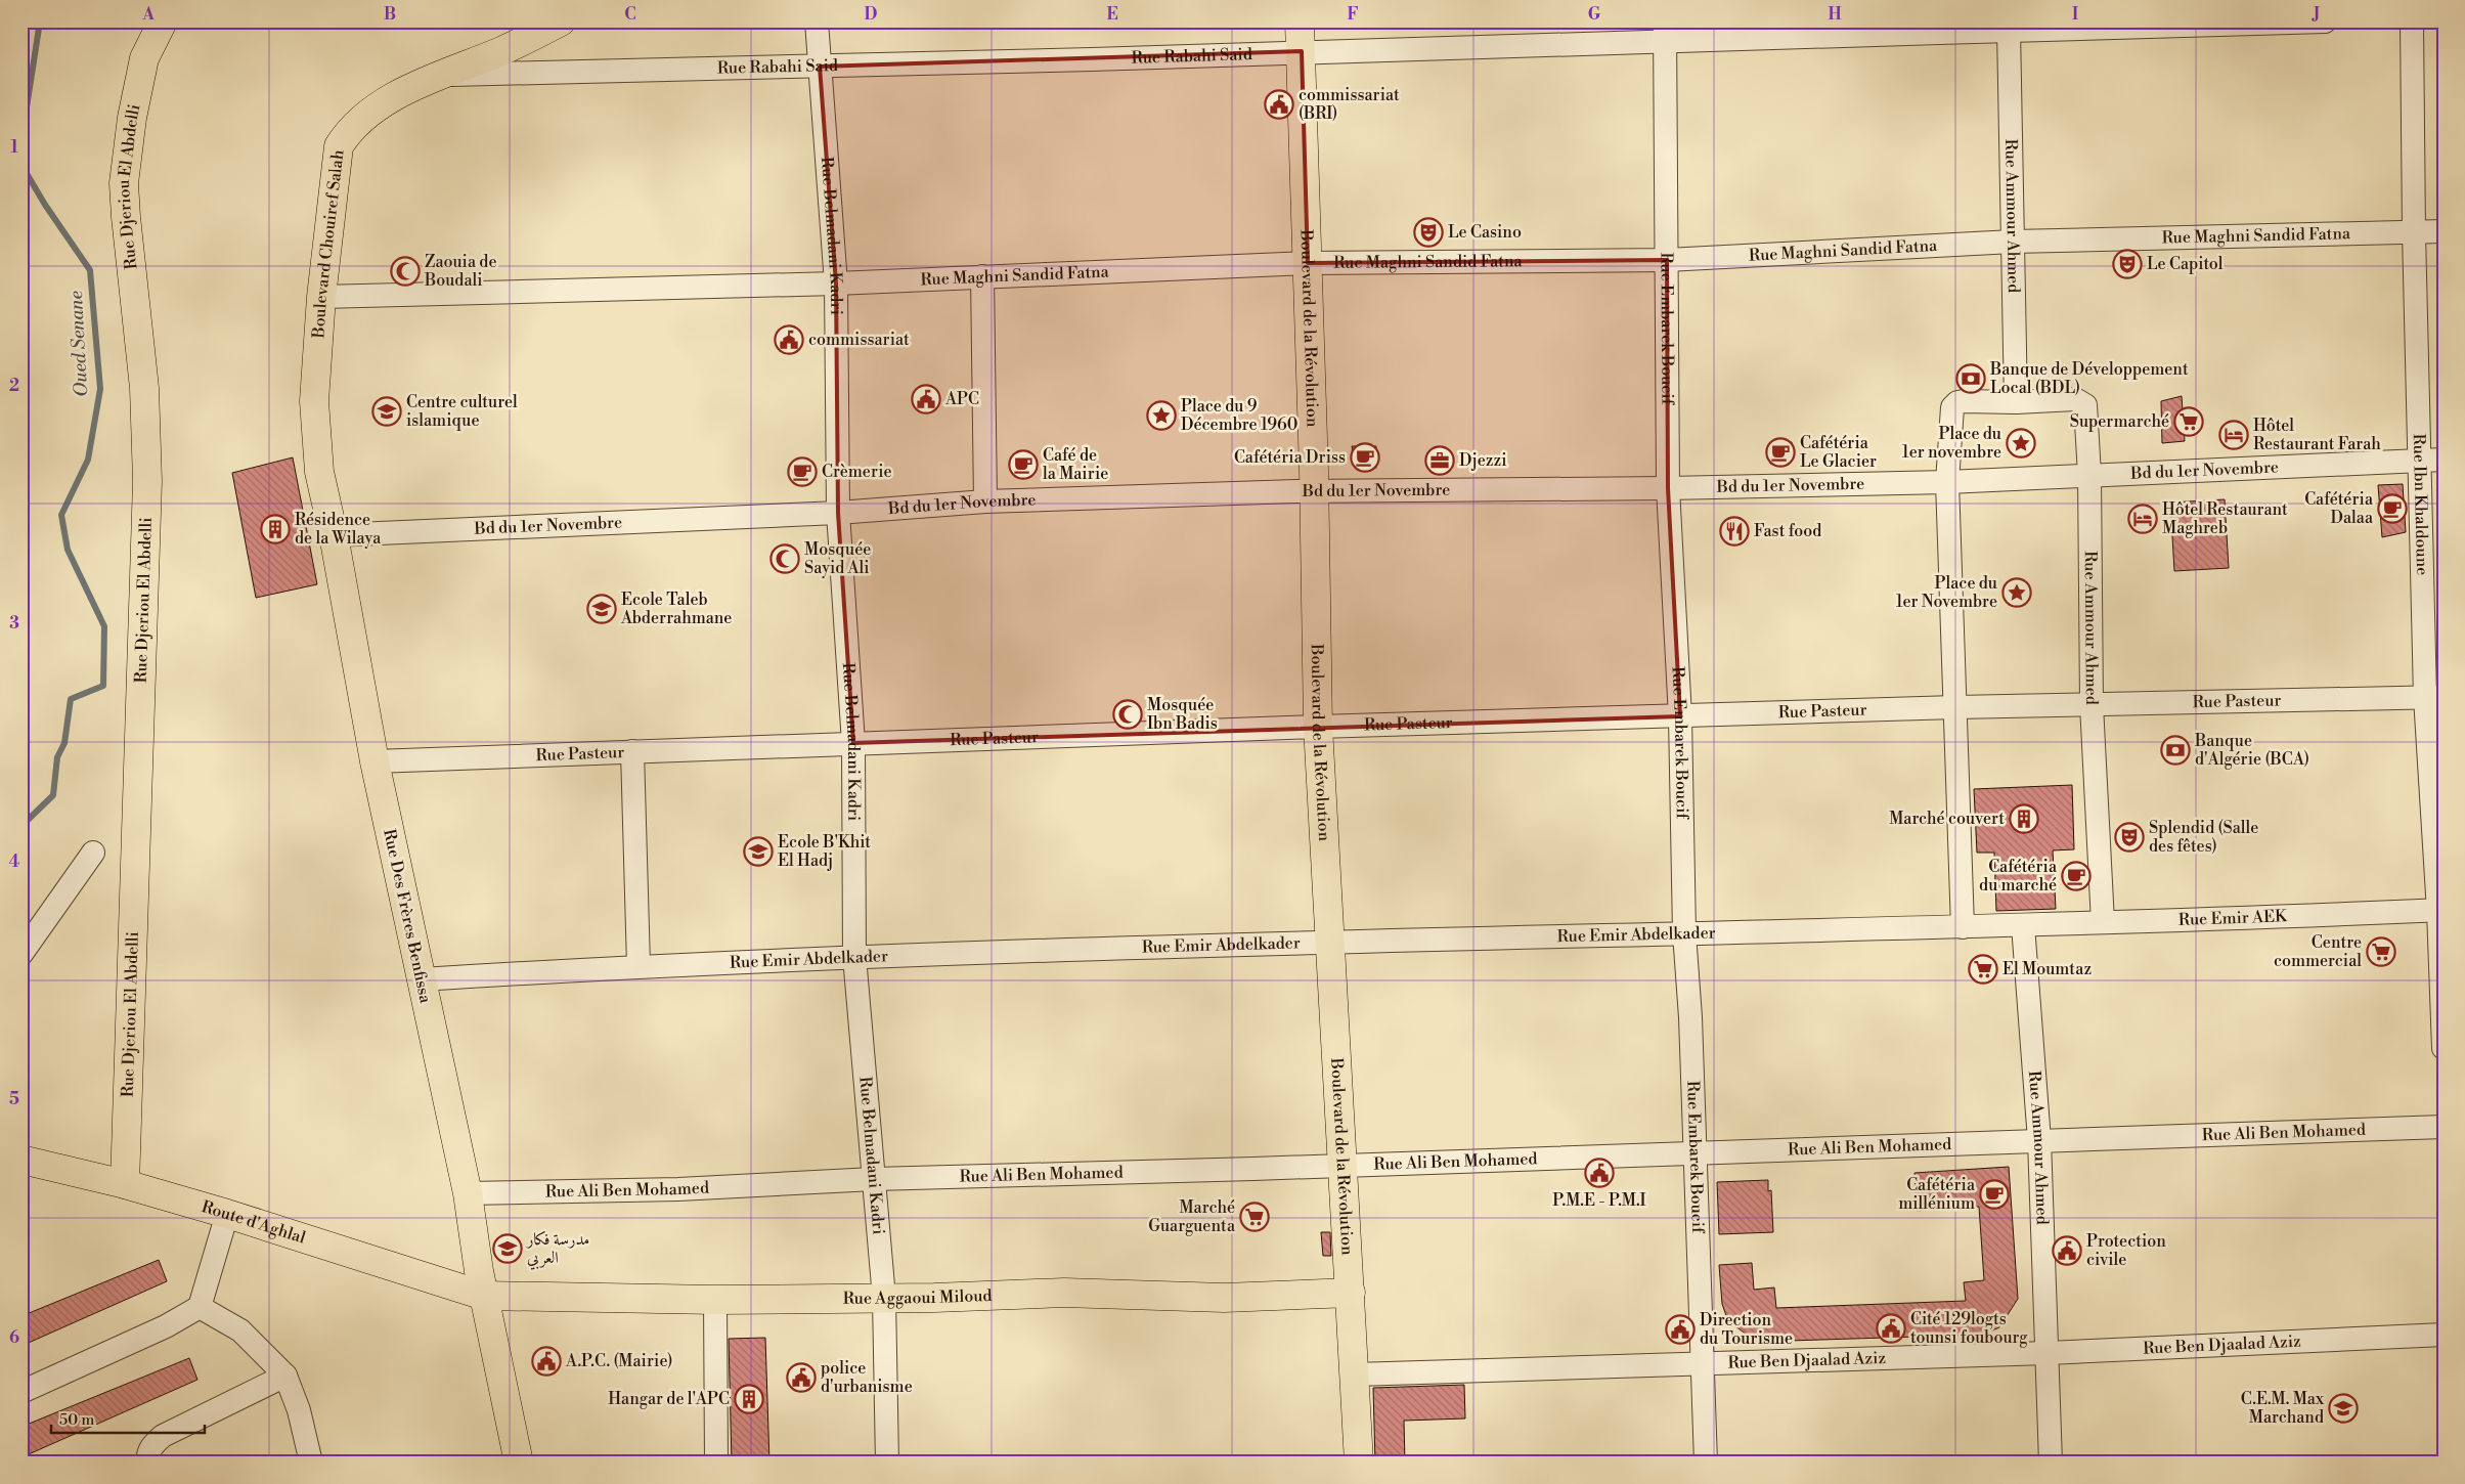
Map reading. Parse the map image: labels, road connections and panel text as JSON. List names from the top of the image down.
{
  "streets": {
    "main road": [
      "Rue Djeriou El Abdelli",
      "Boulevard Chouiref Salah",
      "Boulevard de la Révolution",
      "Rue Des Frères Benfissa",
      "Route d'Aghlal",
      "Rue Aggaoui Miloud"
    ],
    "street": [
      "Rue Rabahi Said",
      "Rue Ammour Ahmed",
      "Rue Maghni Sandid Fatna",
      "Rue Belmadani Kadri",
      "Rue Embarek Boucif",
      "Bd du 1er Novembre",
      "Rue Ibn Khaldoune",
      "Rue Pasteur",
      "Rue Emir AEK",
      "Rue Emir Abdelkader",
      "Rue Ali Ben Mohamed",
      "Rue Ben Djaalad Aziz"
    ]
  },
  "crossings": [
    ["Rue Rabahi Said", "Rue Ammour Ahmed"],
    ["Rue Rabahi Said", "Rue Belmadani Kadri"],
    ["Rue Rabahi Said", "Boulevard Chouiref Salah"],
    ["Rue Rabahi Said", "Rue Embarek Boucif"],
    ["Rue Rabahi Said", "Boulevard de la Révolution"],
    ["Rue Djeriou El Abdelli", "Route d'Aghlal"],
    ["Rue Ammour Ahmed", "Rue Maghni Sandid Fatna"],
    ["Rue Ammour Ahmed", "Bd du 1er Novembre"],
    ["Rue Ammour Ahmed", "Rue Pasteur"],
    ["Rue Ammour Ahmed", "Rue Emir AEK"],
    ["Rue Ammour Ahmed", "Rue Emir Abdelkader"],
    ["Rue Ammour Ahmed", "Rue Ali Ben Mohamed"],
    ["Rue Ammour Ahmed", "Rue Ben Djaalad Aziz"],
    ["Rue Maghni Sandid Fatna", "Rue Belmadani Kadri"],
    ["Rue Maghni Sandid Fatna", "Boulevard Chouiref Salah"],
    ["Rue Maghni Sandid Fatna", "Rue Embarek Boucif"],
    ["Rue Maghni Sandid Fatna", "Boulevard de la Révolution"],
    ["Rue Maghni Sandid Fatna", "Rue Ibn Khaldoune"],
    ["Rue Belmadani Kadri", "Bd du 1er Novembre"],
    ["Rue Belmadani Kadri", "Rue Pasteur"],
    ["Rue Belmadani Kadri", "Rue Emir Abdelkader"],
    ["Rue Belmadani Kadri", "Rue Ali Ben Mohamed"],
    ["Rue Belmadani Kadri", "Rue Aggaoui Miloud"],
    ["Boulevard Chouiref Salah", "Bd du 1er Novembre"],
    ["Boulevard Chouiref Salah", "Rue Des Frères Benfissa"],
    ["Rue Embarek Boucif", "Bd du 1er Novembre"],
    ["Rue Embarek Boucif", "Rue Pasteur"],
    ["Rue Embarek Boucif", "Rue Emir Abdelkader"],
    ["Rue Embarek Boucif", "Rue Ali Ben Mohamed"],
    ["Rue Embarek Boucif", "Rue Ben Djaalad Aziz"],
    ["Boulevard de la Révolution", "Bd du 1er Novembre"],
    ["Boulevard de la Révolution", "Rue Pasteur"],
    ["Boulevard de la Révolution", "Rue Emir Abdelkader"],
    ["Boulevard de la Révolution", "Rue Ali Ben Mohamed"],
    ["Boulevard de la Révolution", "Rue Aggaoui Miloud"],
    ["Boulevard de la Révolution", "Rue Ben Djaalad Aziz"],
    ["Bd du 1er Novembre", "Rue Ibn Khaldoune"],
    ["Bd du 1er Novembre", "Rue Des Frères Benfissa"],
    ["Rue Ibn Khaldoune", "Rue Pasteur"],
    ["Rue Ibn Khaldoune", "Rue Emir AEK"],
    ["Rue Pasteur", "Rue Des Frères Benfissa"],
    ["Rue Des Frères Benfissa", "Rue Emir Abdelkader"],
    ["Rue Des Frères Benfissa", "Rue Ali Ben Mohamed"],
    ["Rue Des Frères Benfissa", "Route d'Aghlal"],
    ["Rue Des Frères Benfissa", "Rue Aggaoui Miloud"],
    ["Rue Emir AEK", "Rue Emir Abdelkader"],
    ["Route d'Aghlal", "Rue Aggaoui Miloud"]
  ],
  "water": ["Oued Senane"],
  "places": {
    "public building": [
      "commissariat (BRI)",
      "commissariat",
      "APC",
      "P.M.E - P.M.I",
      "Protection civile",
      "Cité 129logts tounsi foubourg",
      "Direction du Tourisme",
      "A.P.C. (Mairie)",
      "police d'urbanisme"
    ],
    "theatre": ["Le Casino", "Le Capitol", "Splendid (Salle des fêtes)"],
    "mosque": ["Zaouia de Boudali", "Mosquée Sayid Ali", "Mosquée Ibn Badis"],
    "bank": ["Banque de Développement Local (BDL)", "Banque d'Algérie (BCA)"],
    "school or university": [
      "Centre culturel islamique",
      "Ecole Taleb Abderrahmane",
      "Ecole B'Khit El Hadj",
      "مدرسة فكار العربي",
      "C.E.M. Max Marchand"
    ],
    "place": ["Place du 9 Décembre 1960", "Place du 1er novembre", "Place du 1er Novembre"],
    "supermarket": [
      "Supermarché",
      "Centre commercial",
      "El Moumtaz",
      "Marché Guarguenta"
    ],
    "hotel": ["Hôtel Restaurant Farah", "Hôtel Restaurant Maghreb"],
    "cafe": [
      "Cafétéria Le Glacier",
      "Cafétéria Driss",
      "Café de la Mairie",
      "Crèmerie",
      "Cafétéria Dalaa",
      "Cafétéria du marché",
      "Cafétéria millénium"
    ],
    "office": ["Djezzi"],
    "building": ["Résidence de la Wilaya", "Marché couvert", "Hangar de l'APC"],
    "restaurant": ["Fast food"]
  },
  "scale_bar": "50 m",
  "grid": {
    "columns": [
      "A",
      "B",
      "C",
      "D",
      "E",
      "F",
      "G",
      "H",
      "I",
      "J"
    ],
    "rows": [
      "1",
      "2",
      "3",
      "4",
      "5",
      "6"
    ]
  }
}
